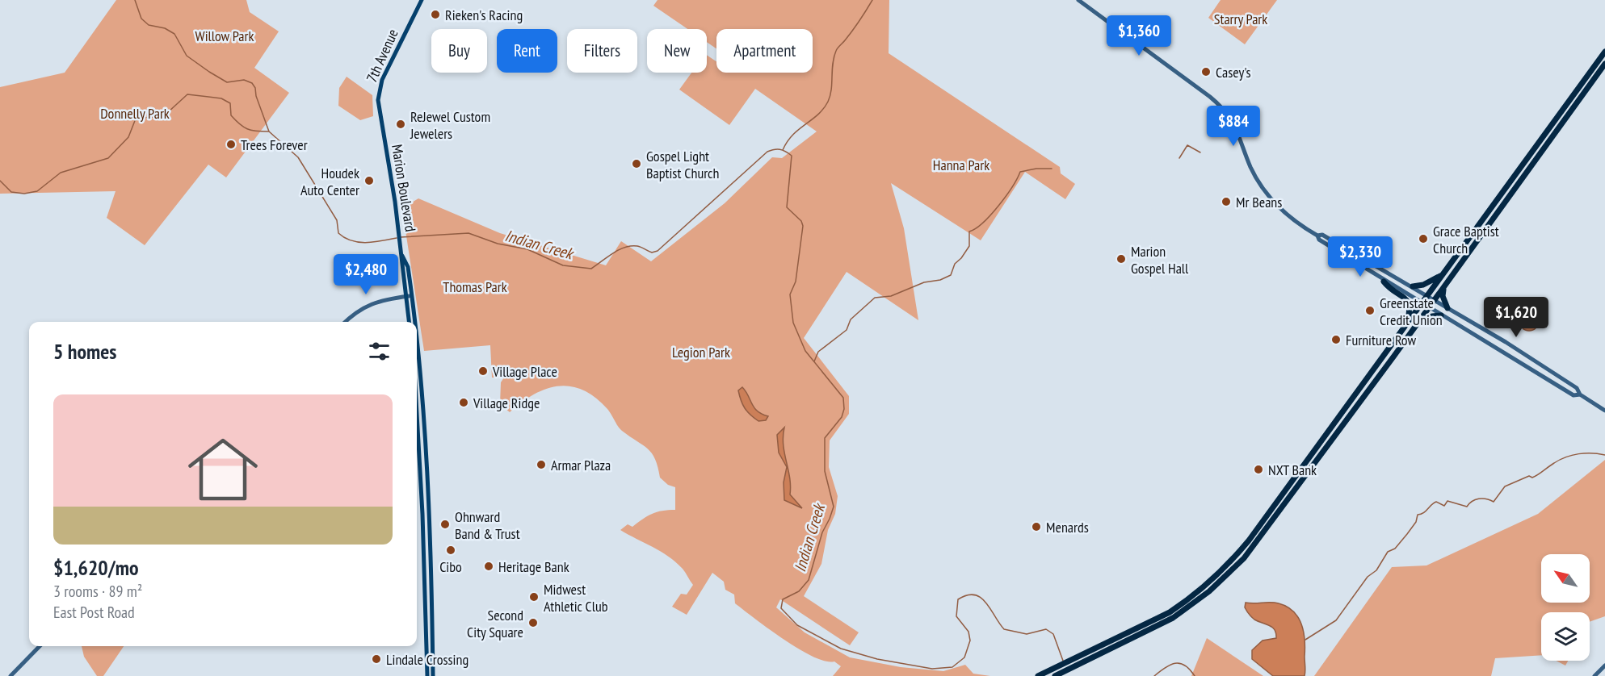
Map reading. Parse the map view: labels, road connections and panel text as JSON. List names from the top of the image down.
{
  "streets": {
    "main road": ["7th Avenue", "Marion Boulevard"]
  },
  "crossings": [
    ["7th Avenue", "Marion Boulevard"]
  ],
  "water": ["Indian Creek"],
  "parks": [
    "Starry Park",
    "Willow Park",
    "Donnelly Park",
    "Hanna Park",
    "Thomas Park",
    "Legion Park"
  ],
  "places": [
    "Rieken's Racing",
    "Casey's",
    "ReJewel Custom Jewelers",
    "Trees Forever",
    "Gospel Light Baptist Church",
    "Houdek Auto Center",
    "Mr Beans",
    "Grace Baptist Church",
    "Marion Gospel Hall",
    "Greenstate Credit Union",
    "Furniture Row",
    "Village Place",
    "Village Ridge",
    "Armar Plaza",
    "NXT Bank",
    "Ohnward Band & Trust",
    "Menards",
    "Cibo",
    "Heritage Bank",
    "Midwest Athletic Club",
    "Second City Square",
    "Lindale Crossing"
  ],
  "north": "top left",
  "page": {
    "price": [
      "$1,360",
      "$884",
      "$2,330",
      "$2,480",
      "$1,620"
    ],
    "chip": [
      "Buy",
      "Rent",
      "Filters",
      "New",
      "Apartment"
    ],
    "heading": "5 homes",
    "list": [
      {
        "name": "$1,620/mo",
        "note": "3 rooms · 89 m² · East Post Road"
      }
    ]
  }
}
